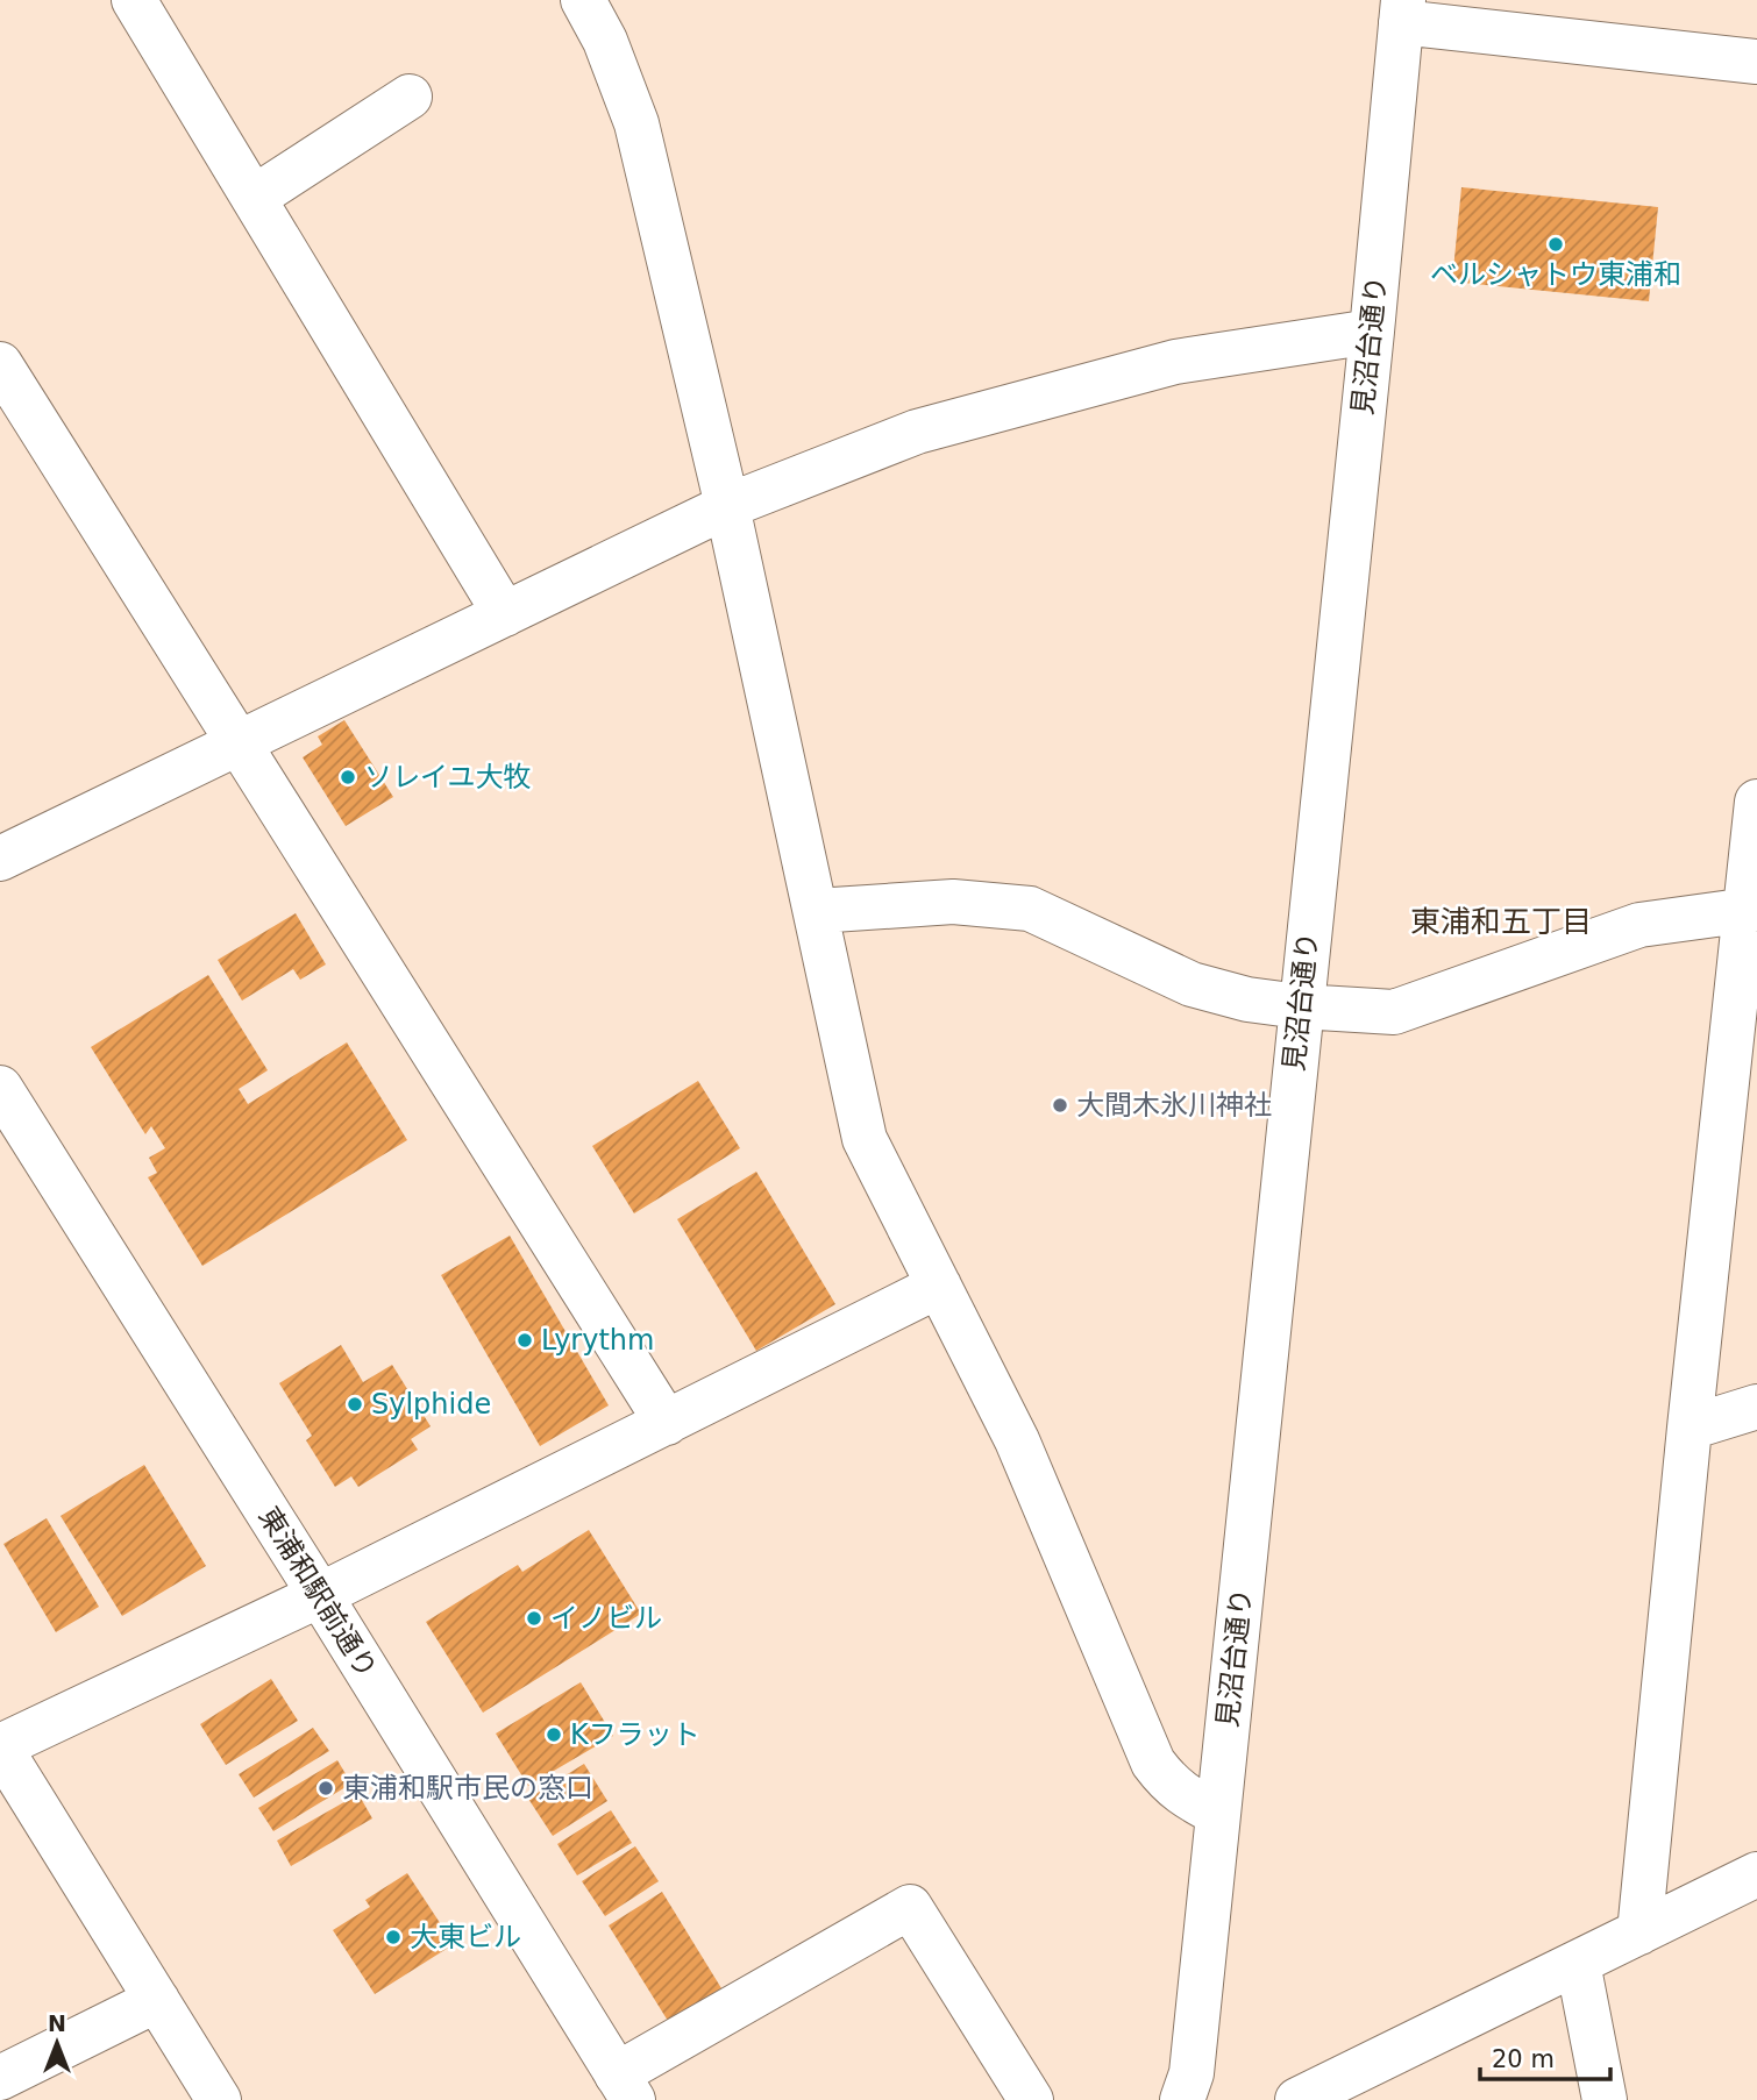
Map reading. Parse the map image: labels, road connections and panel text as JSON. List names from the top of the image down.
{
  "streets": {
    "street": ["見沼台通り", "東浦和駅前通り"]
  },
  "districts": ["東浦和五丁目"],
  "places": [
    "ベルシャトウ東浦和",
    "ソレイユ大牧",
    "大間木氷川神社",
    "Lyrythm",
    "Sylphide",
    "イノビル",
    "Kフラット",
    "東浦和駅市民の窓口",
    "大東ビル"
  ],
  "scale_bar": "20 m",
  "north": "top"
}
